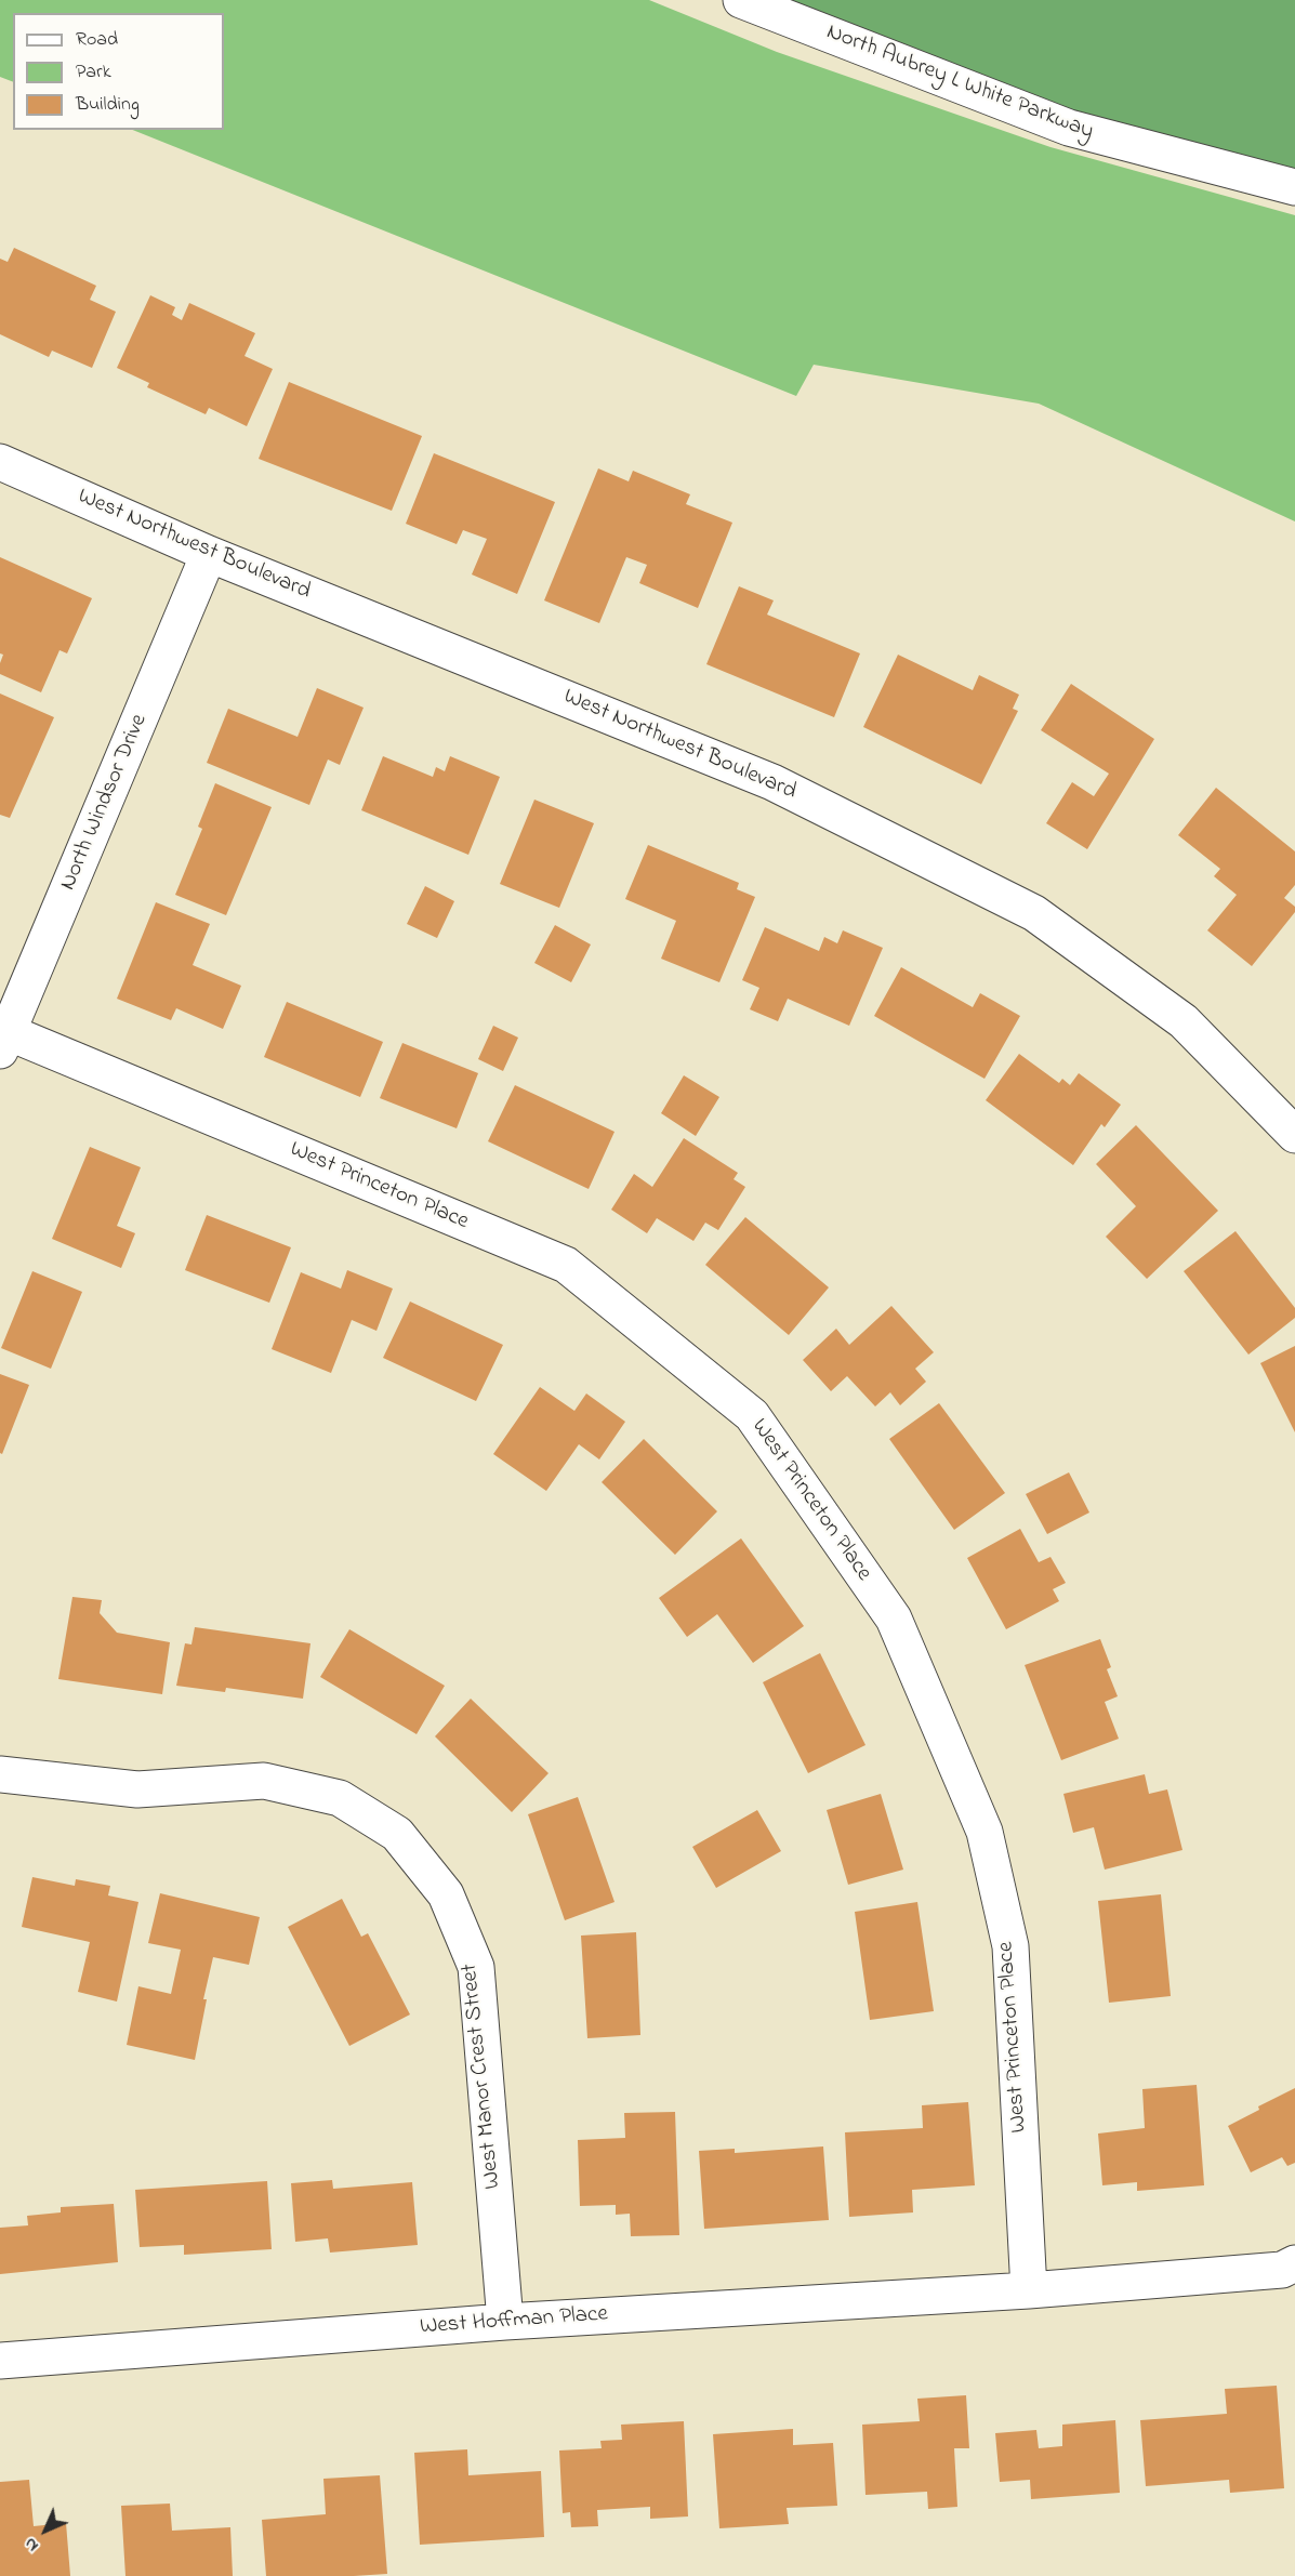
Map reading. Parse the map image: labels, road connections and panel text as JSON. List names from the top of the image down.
{
  "streets": {
    "street": [
      "North Aubrey L White Parkway",
      "West Northwest Boulevard",
      "North Windsor Drive",
      "West Princeton Place",
      "West Manor Crest Street",
      "West Hoffman Place"
    ]
  },
  "crossings": [
    ["West Northwest Boulevard", "North Windsor Drive"],
    ["North Windsor Drive", "West Princeton Place"],
    ["West Princeton Place", "West Hoffman Place"],
    ["West Manor Crest Street", "West Hoffman Place"]
  ],
  "legend": ["Road", "Park", "Building"],
  "north": "bottom left"
}
